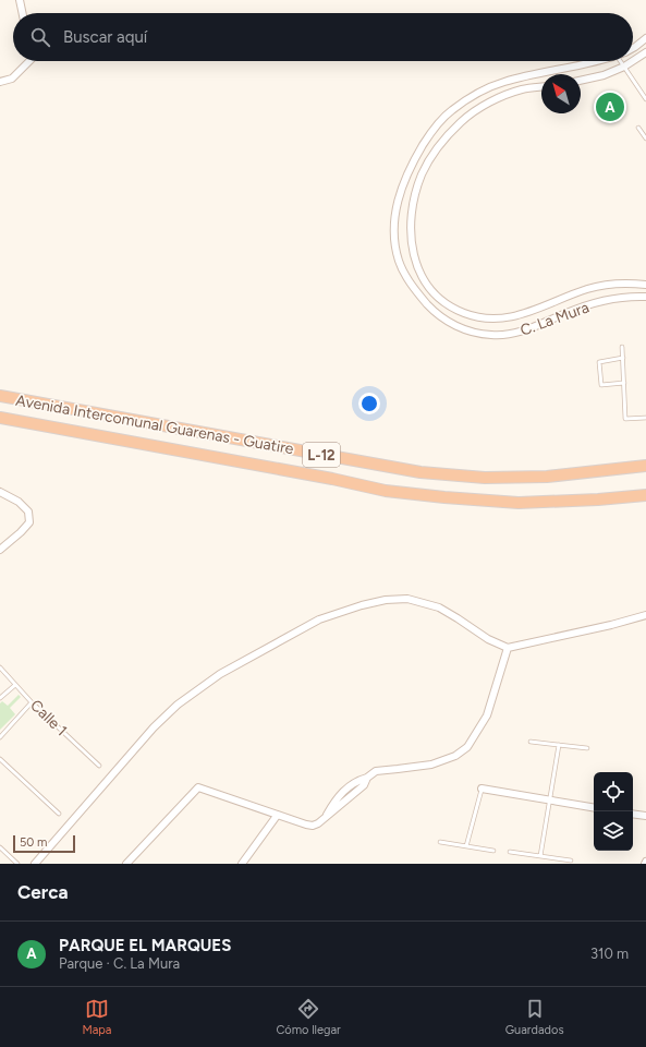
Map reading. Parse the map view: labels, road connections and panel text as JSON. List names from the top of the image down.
{
  "streets": {
    "highway": ["Avenida Intercomunal Guarenas - Guatire", "L-12"],
    "street": ["C. La Mura"],
    "lane": ["Calle 1"]
  },
  "scale_bar": "50 m",
  "north": "top left",
  "page": {
    "search": "Buscar aquí",
    "pins": "A",
    "scale": "50 m",
    "heading": "Cerca",
    "list": [
      {
        "mark": "A",
        "name": "PARQUE EL MARQUES",
        "note": "Parque · C. La Mura",
        "value": "310 m"
      }
    ],
    "nav": ["Mapa", "Cómo llegar", "Guardados"]
  }
}
